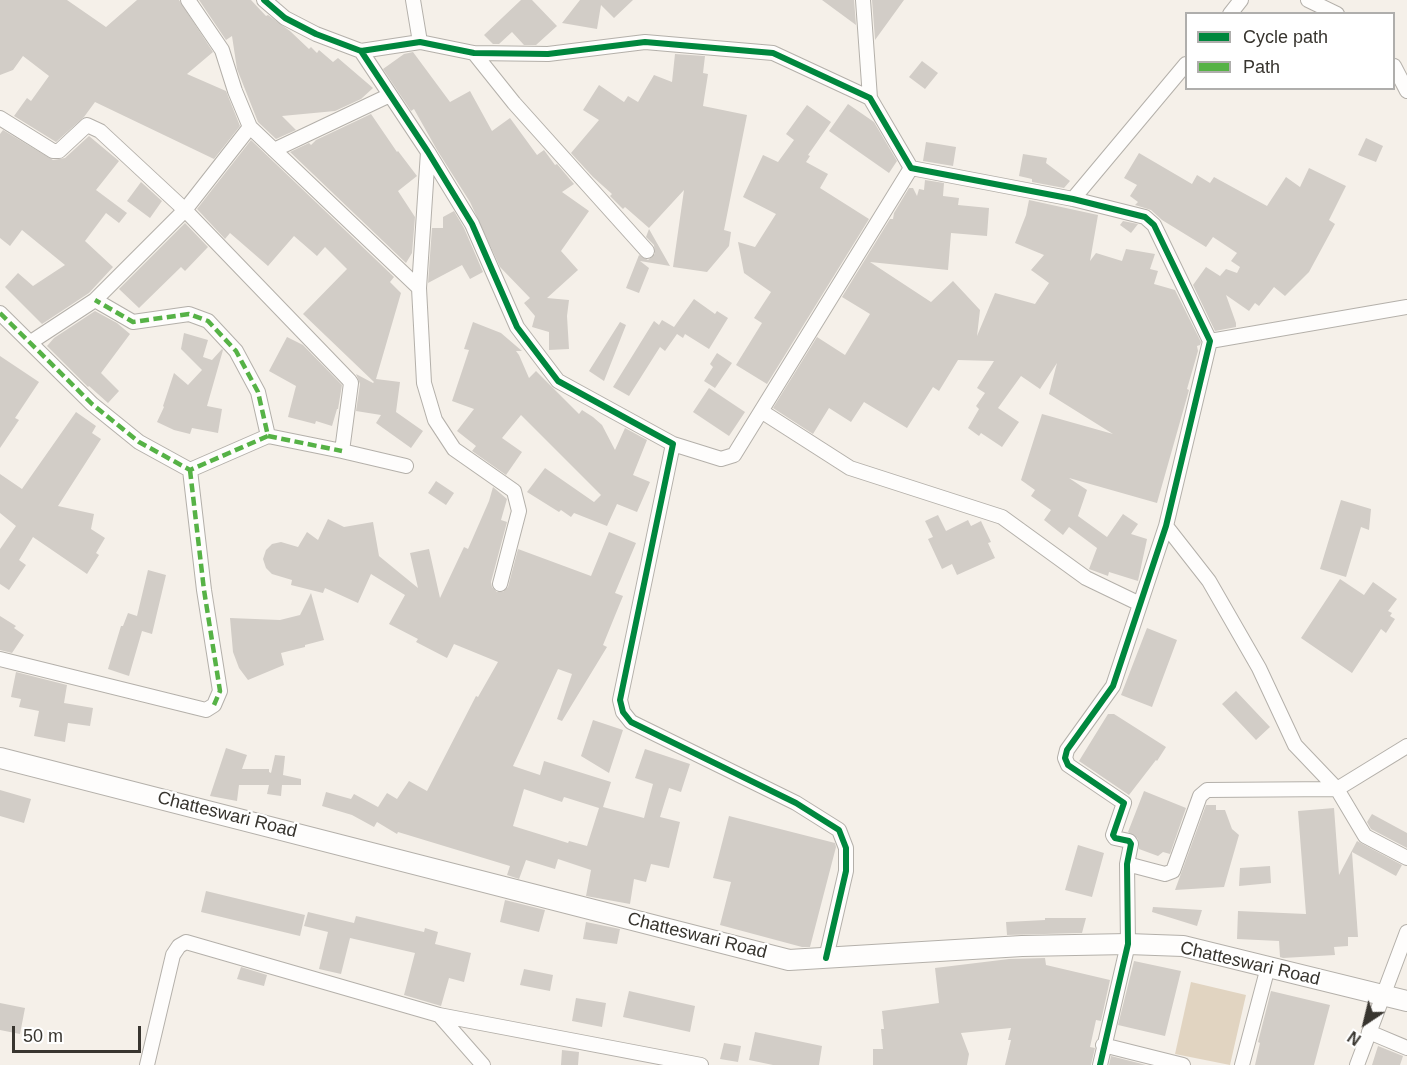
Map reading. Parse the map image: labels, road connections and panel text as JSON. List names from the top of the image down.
{
  "streets": {
    "main road": ["Chatteswari Road"]
  },
  "legend": ["Cycle path", "Path"],
  "scale_bar": "50 m",
  "north": "bottom left"
}
